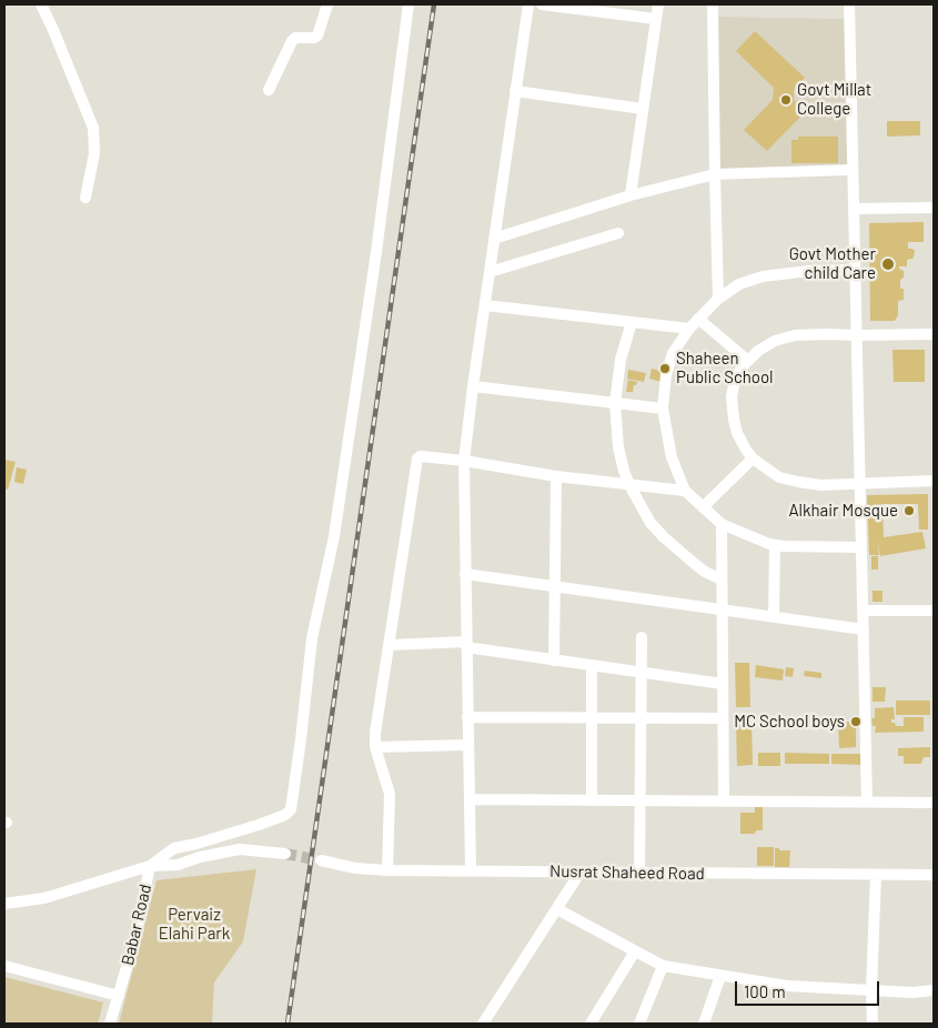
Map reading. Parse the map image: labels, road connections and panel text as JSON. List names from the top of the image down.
{
  "streets": {
    "street": ["Nusrat Shaheed Road", "Babar Road"]
  },
  "parks": ["Pervaiz Elahi Park"],
  "places": [
    "Govt Millat College",
    "Govt Mother child Care",
    "Shaheen Public School",
    "Alkhair Mosque",
    "MC School boys"
  ],
  "scale_bar": "100 m"
}
